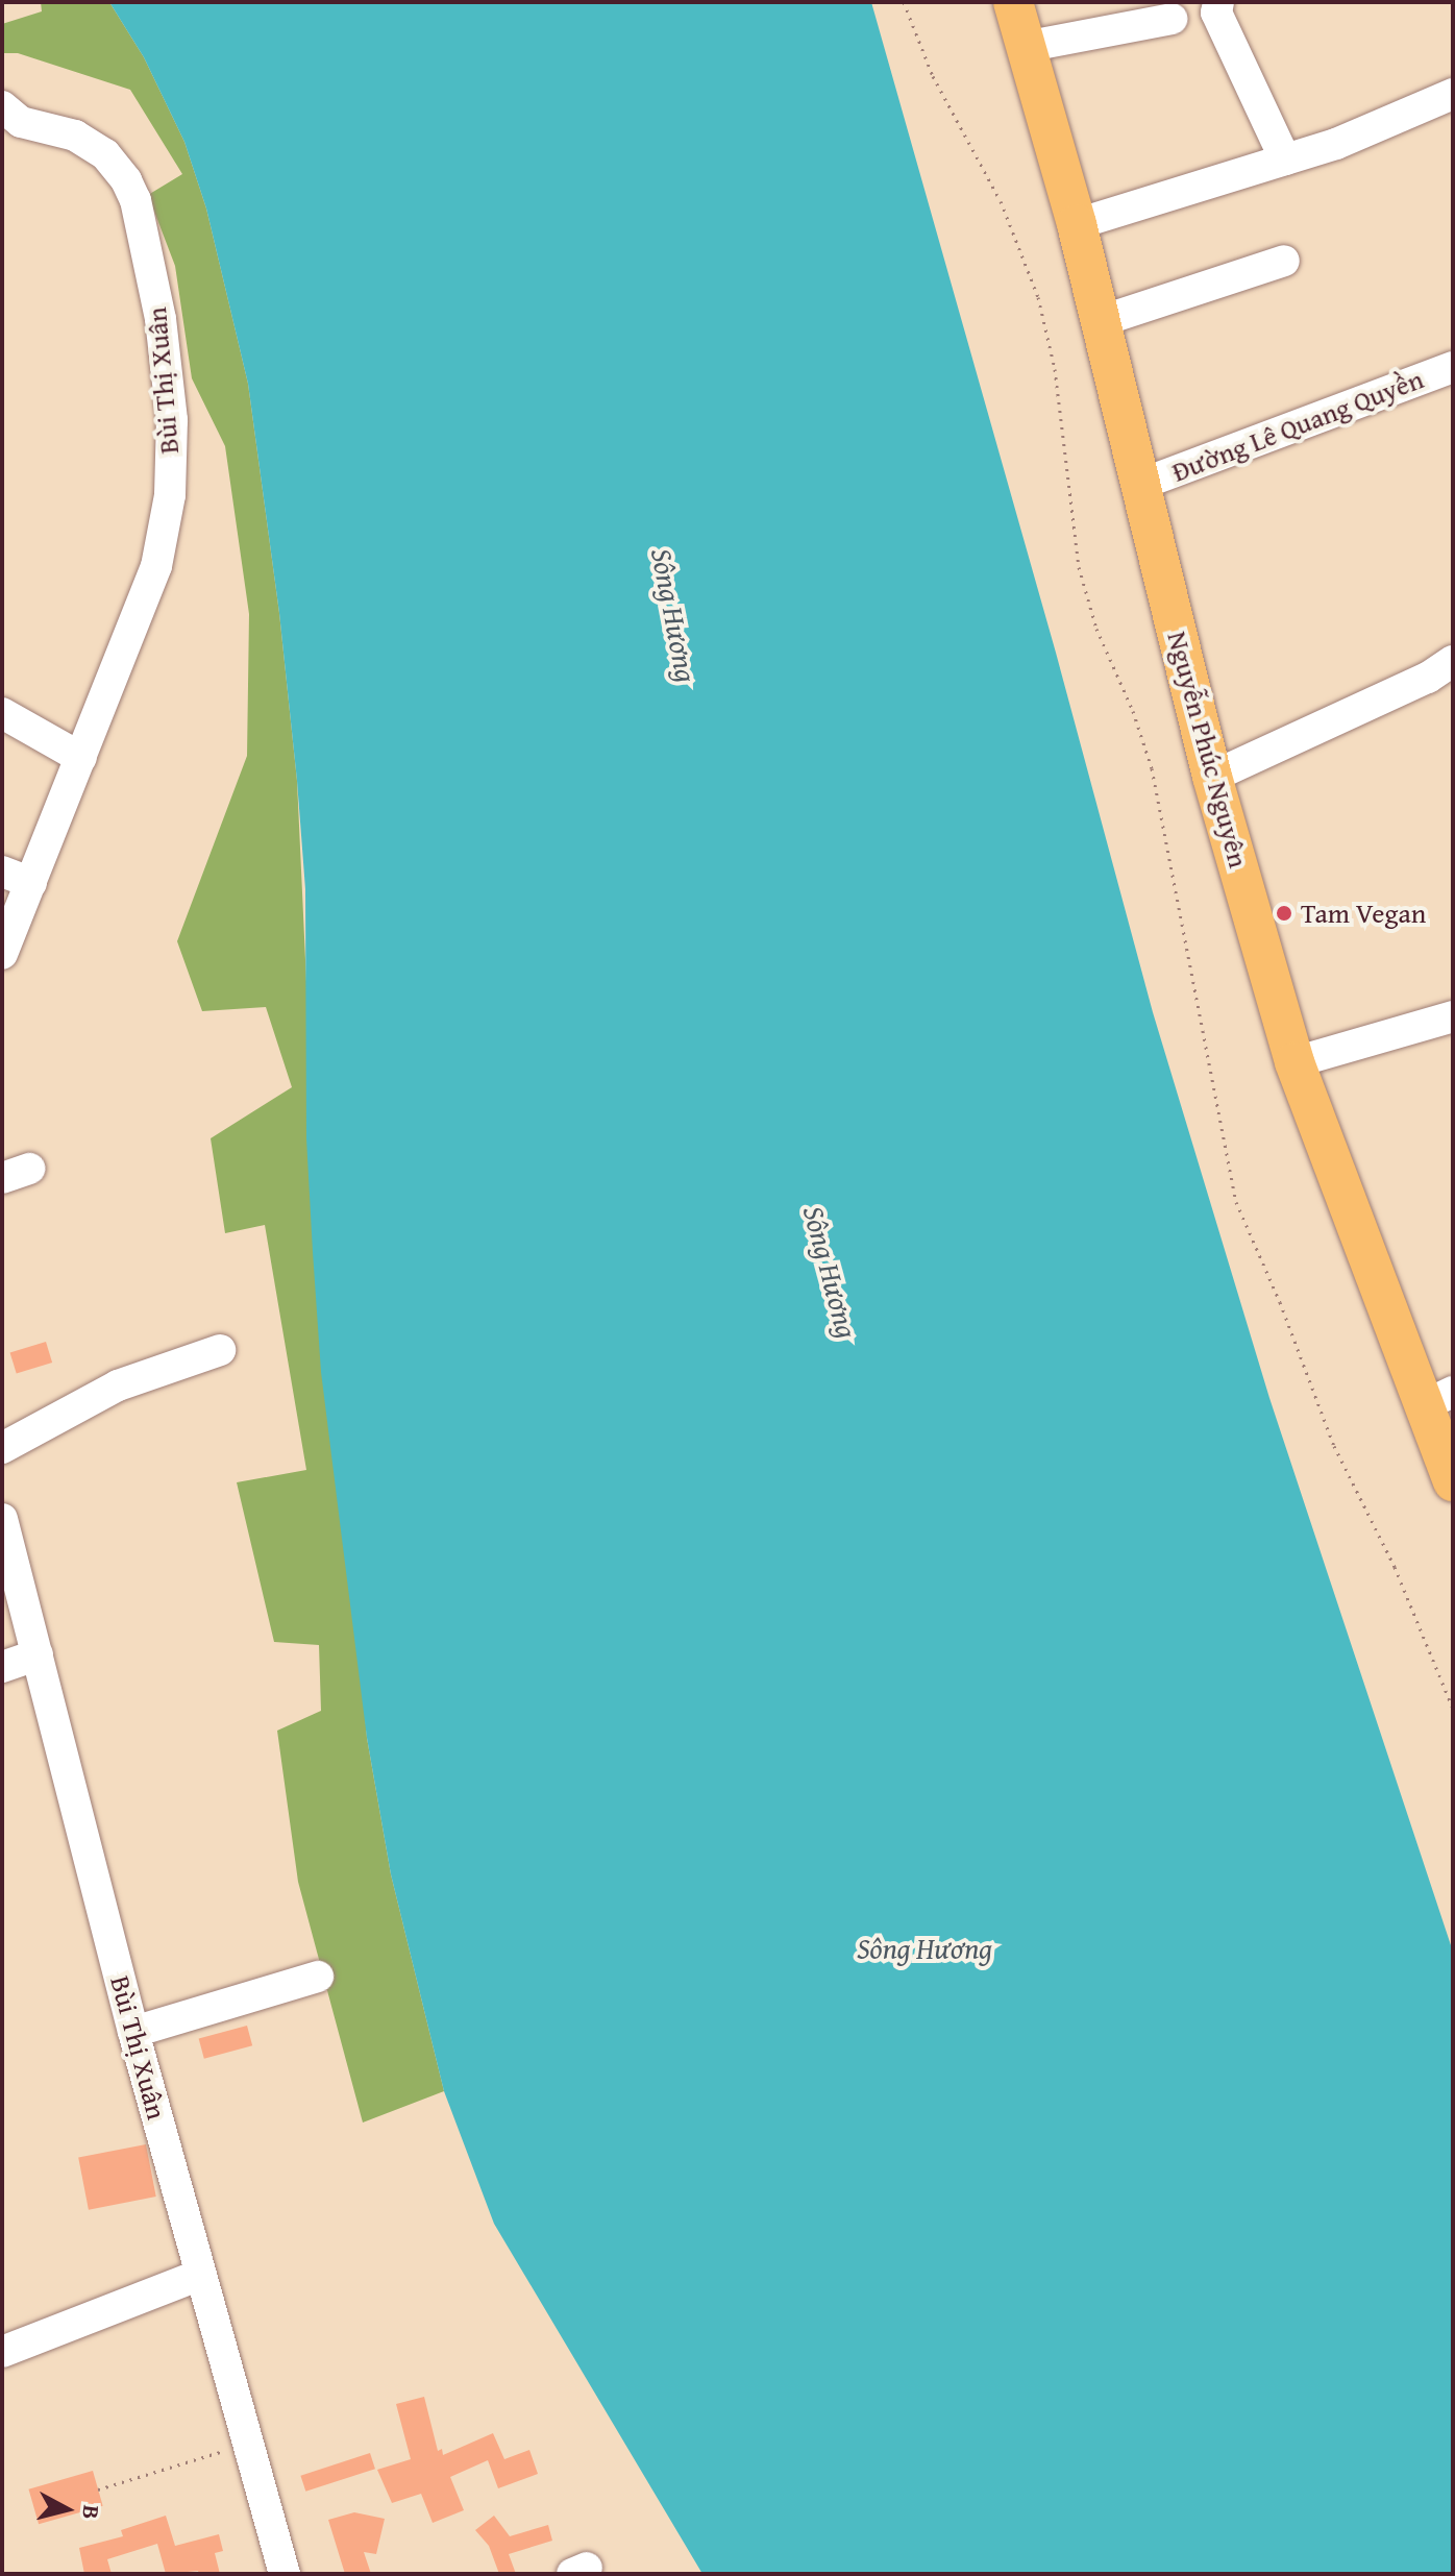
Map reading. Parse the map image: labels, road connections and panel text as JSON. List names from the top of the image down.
{
  "streets": {
    "main road": ["Nguyễn Phúc Nguyên"],
    "street": ["Bùi Thị Xuân", "Đường Lê Quang Quyền"]
  },
  "crossings": [
    ["Đường Lê Quang Quyền", "Nguyễn Phúc Nguyên"]
  ],
  "water": ["Sông Hương"],
  "places": ["Tam Vegan"],
  "north": "right"
}
